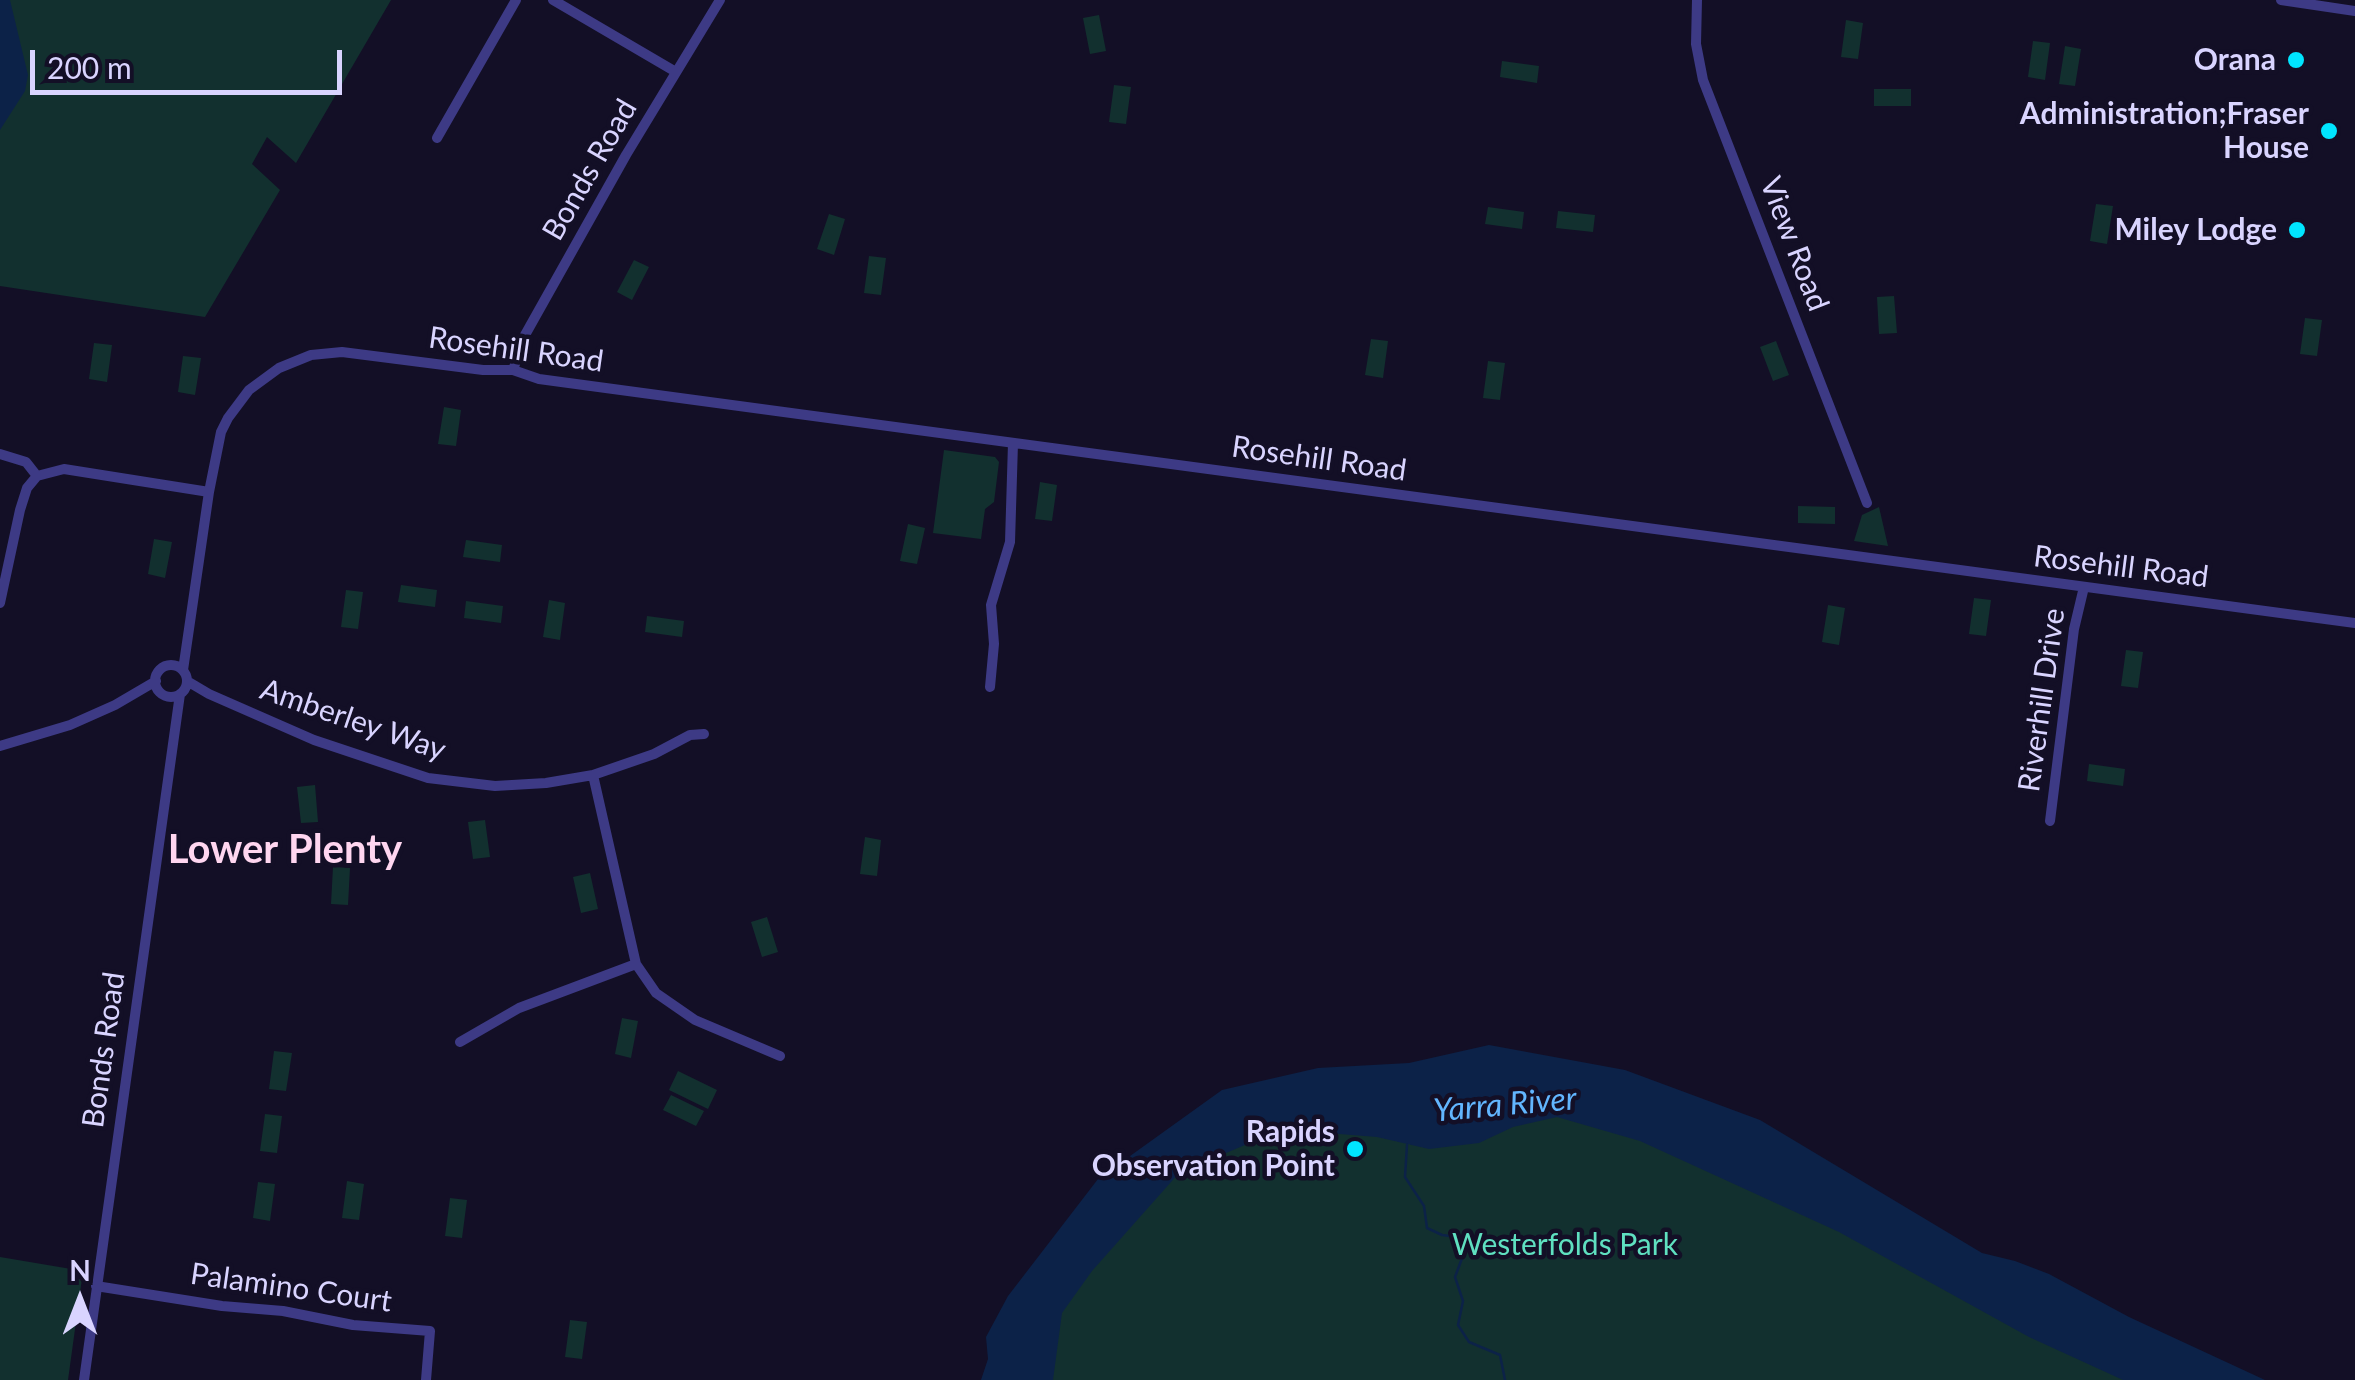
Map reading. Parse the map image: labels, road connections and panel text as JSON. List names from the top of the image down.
{
  "streets": {
    "street": [
      "Bonds Road",
      "View Road",
      "Rosehill Road",
      "Riverhill Drive",
      "Amberley Way",
      "Palamino Court"
    ]
  },
  "crossings": [
    ["Bonds Road", "Rosehill Road"],
    ["Bonds Road", "Amberley Way"],
    ["Bonds Road", "Palamino Court"],
    ["Rosehill Road", "Riverhill Drive"]
  ],
  "districts": ["Lower Plenty"],
  "water": ["Yarra River"],
  "parks": ["Westerfolds Park"],
  "places": [
    "Orana",
    "Administration;Fraser House",
    "Miley Lodge",
    "Rapids Observation Point"
  ],
  "scale_bar": "200 m",
  "north": "top"
}
